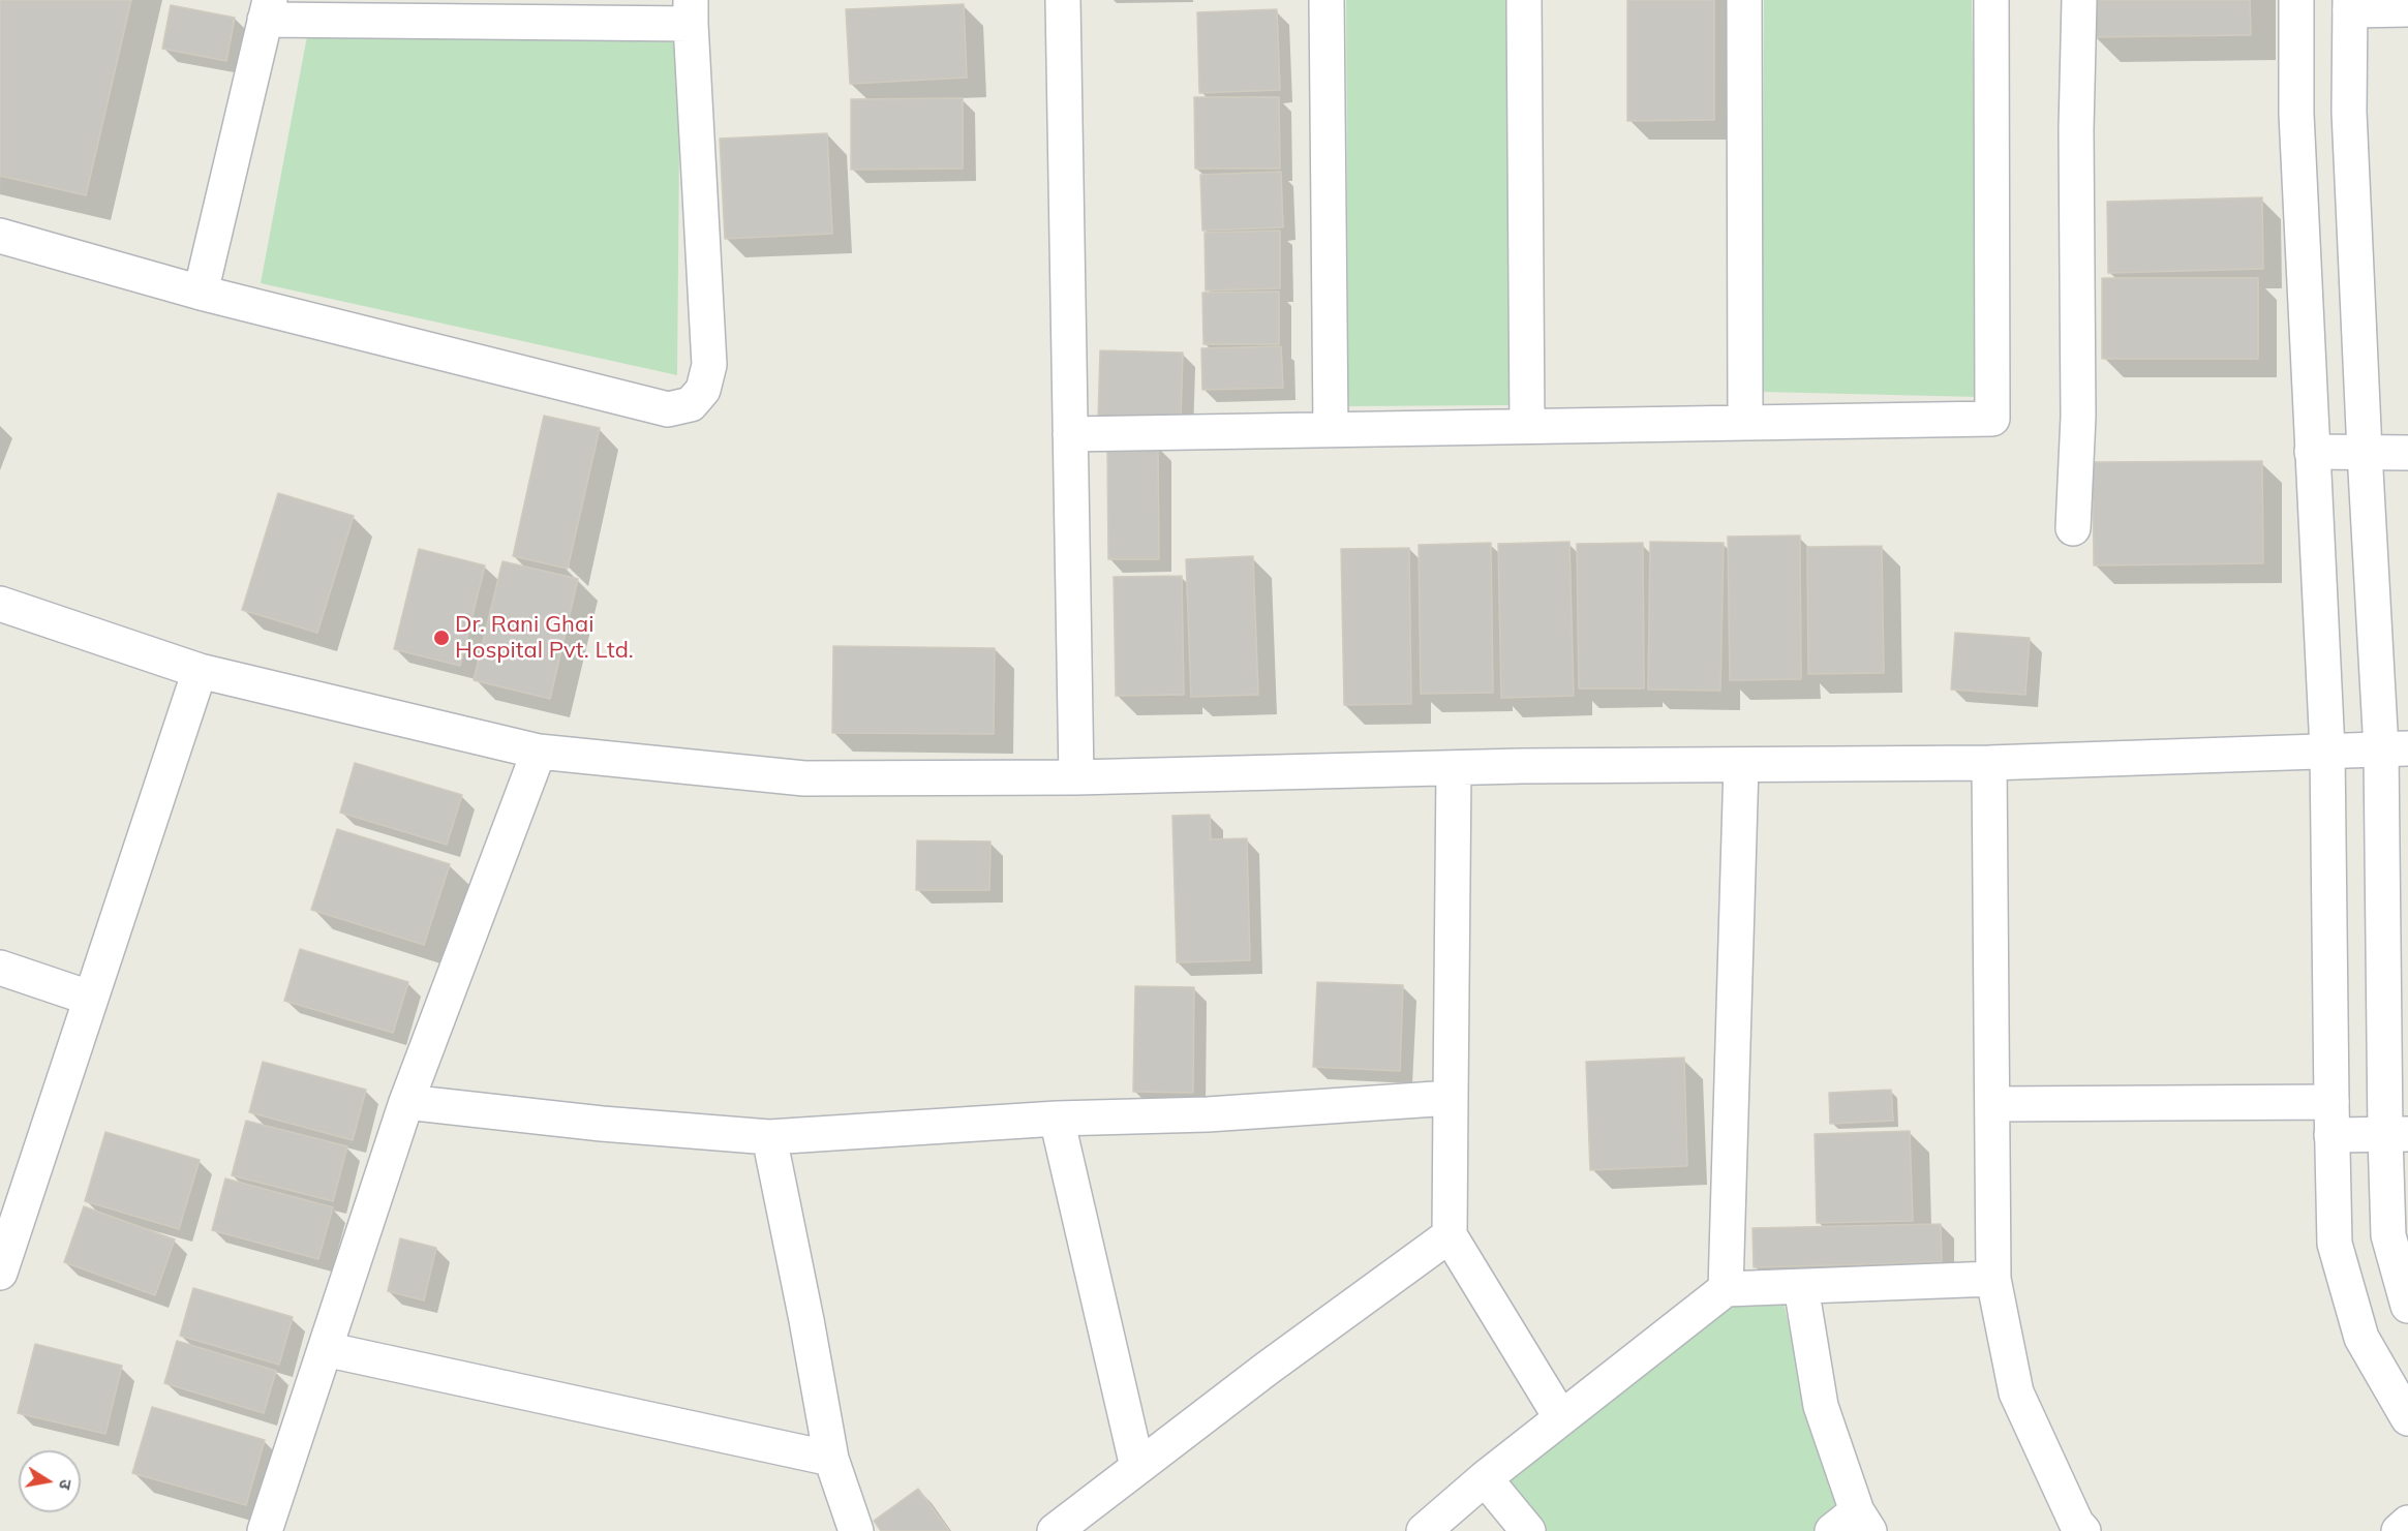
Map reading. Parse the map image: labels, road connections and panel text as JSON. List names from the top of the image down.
{
  "places": ["Dr. Rani Ghai Hospital Pvt. Ltd."],
  "north": "right"
}
